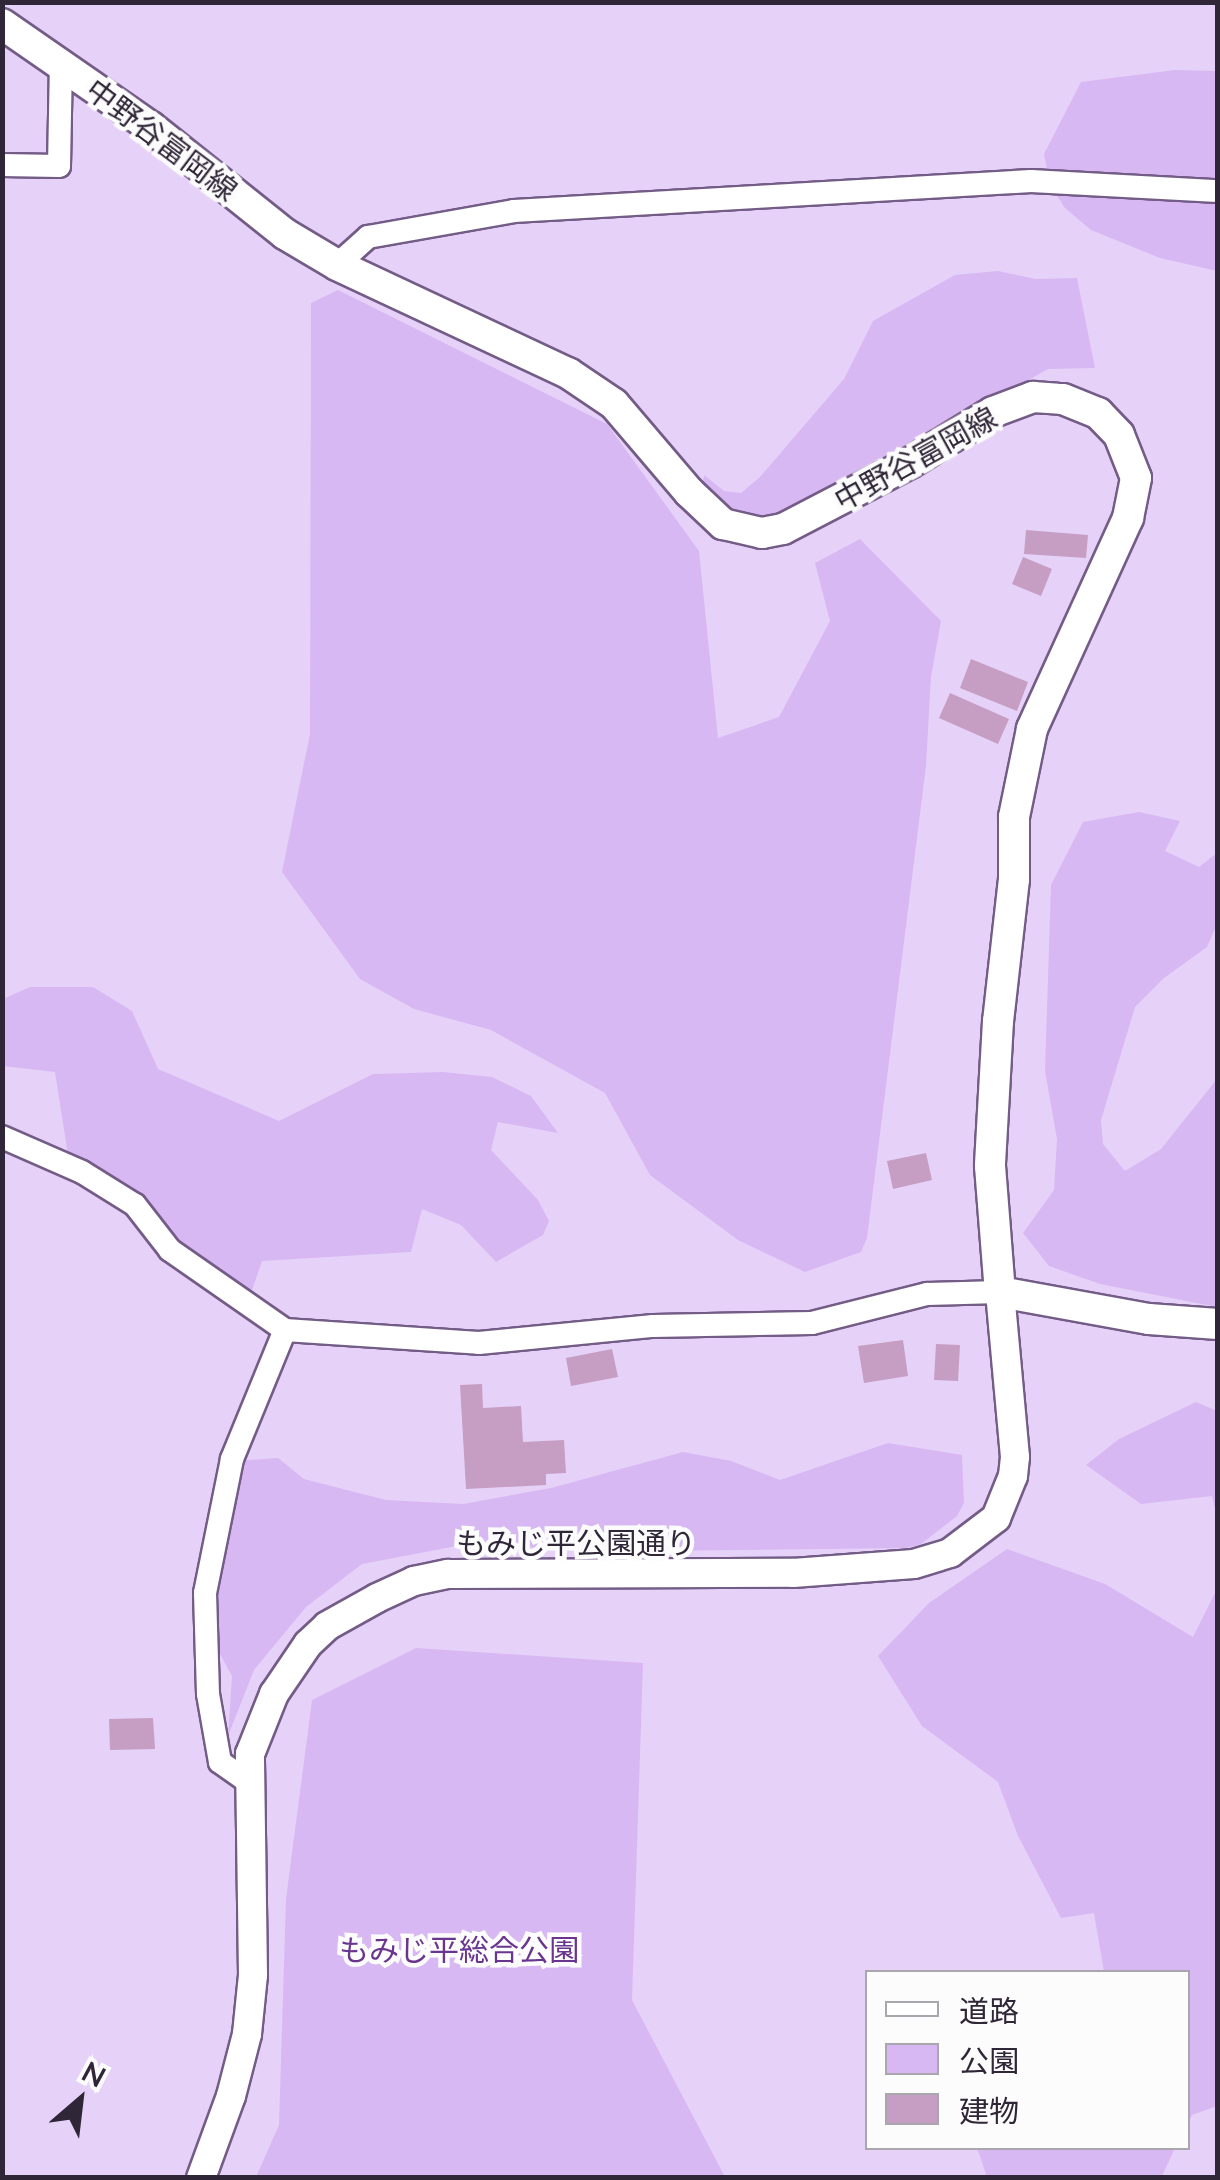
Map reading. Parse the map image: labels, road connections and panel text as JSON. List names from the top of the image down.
{
  "streets": {
    "main road": ["中野谷富岡線"],
    "street": ["もみじ平公園通り"]
  },
  "crossings": [
    ["中野谷富岡線", "もみじ平公園通り"]
  ],
  "parks": ["もみじ平総合公園"],
  "legend": ["道路", "公園", "建物"],
  "north": "top right"
}
